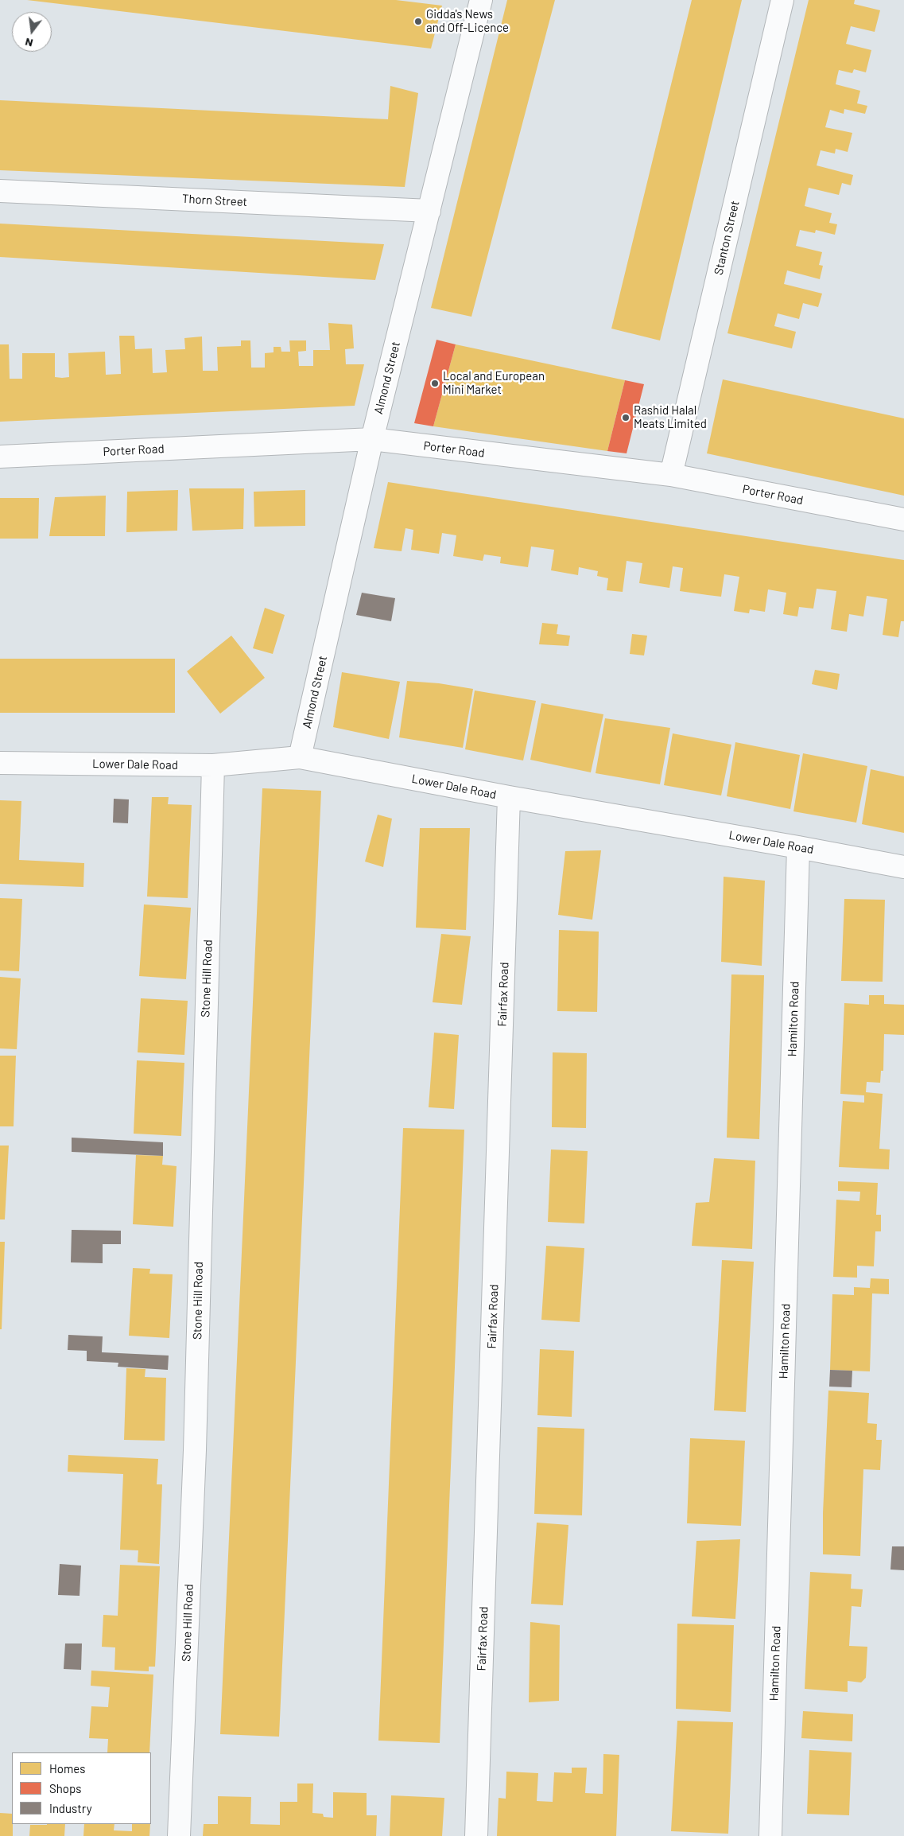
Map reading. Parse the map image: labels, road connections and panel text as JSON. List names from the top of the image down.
{
  "streets": {
    "street": [
      "Thorn Street",
      "Stanton Street",
      "Almond Street",
      "Porter Road",
      "Lower Dale Road",
      "Stone Hill Road",
      "Fairfax Road",
      "Hamilton Road"
    ]
  },
  "crossings": [
    ["Thorn Street", "Almond Street"],
    ["Stanton Street", "Porter Road"],
    ["Almond Street", "Porter Road"],
    ["Almond Street", "Lower Dale Road"],
    ["Lower Dale Road", "Stone Hill Road"],
    ["Lower Dale Road", "Fairfax Road"],
    ["Lower Dale Road", "Hamilton Road"]
  ],
  "places": ["Gidda's News and Off-Licence", "Local and European Mini Market", "Rashid Halal Meats Limited"],
  "legend": ["Homes", "Shops", "Industry"],
  "north": "bottom"
}
